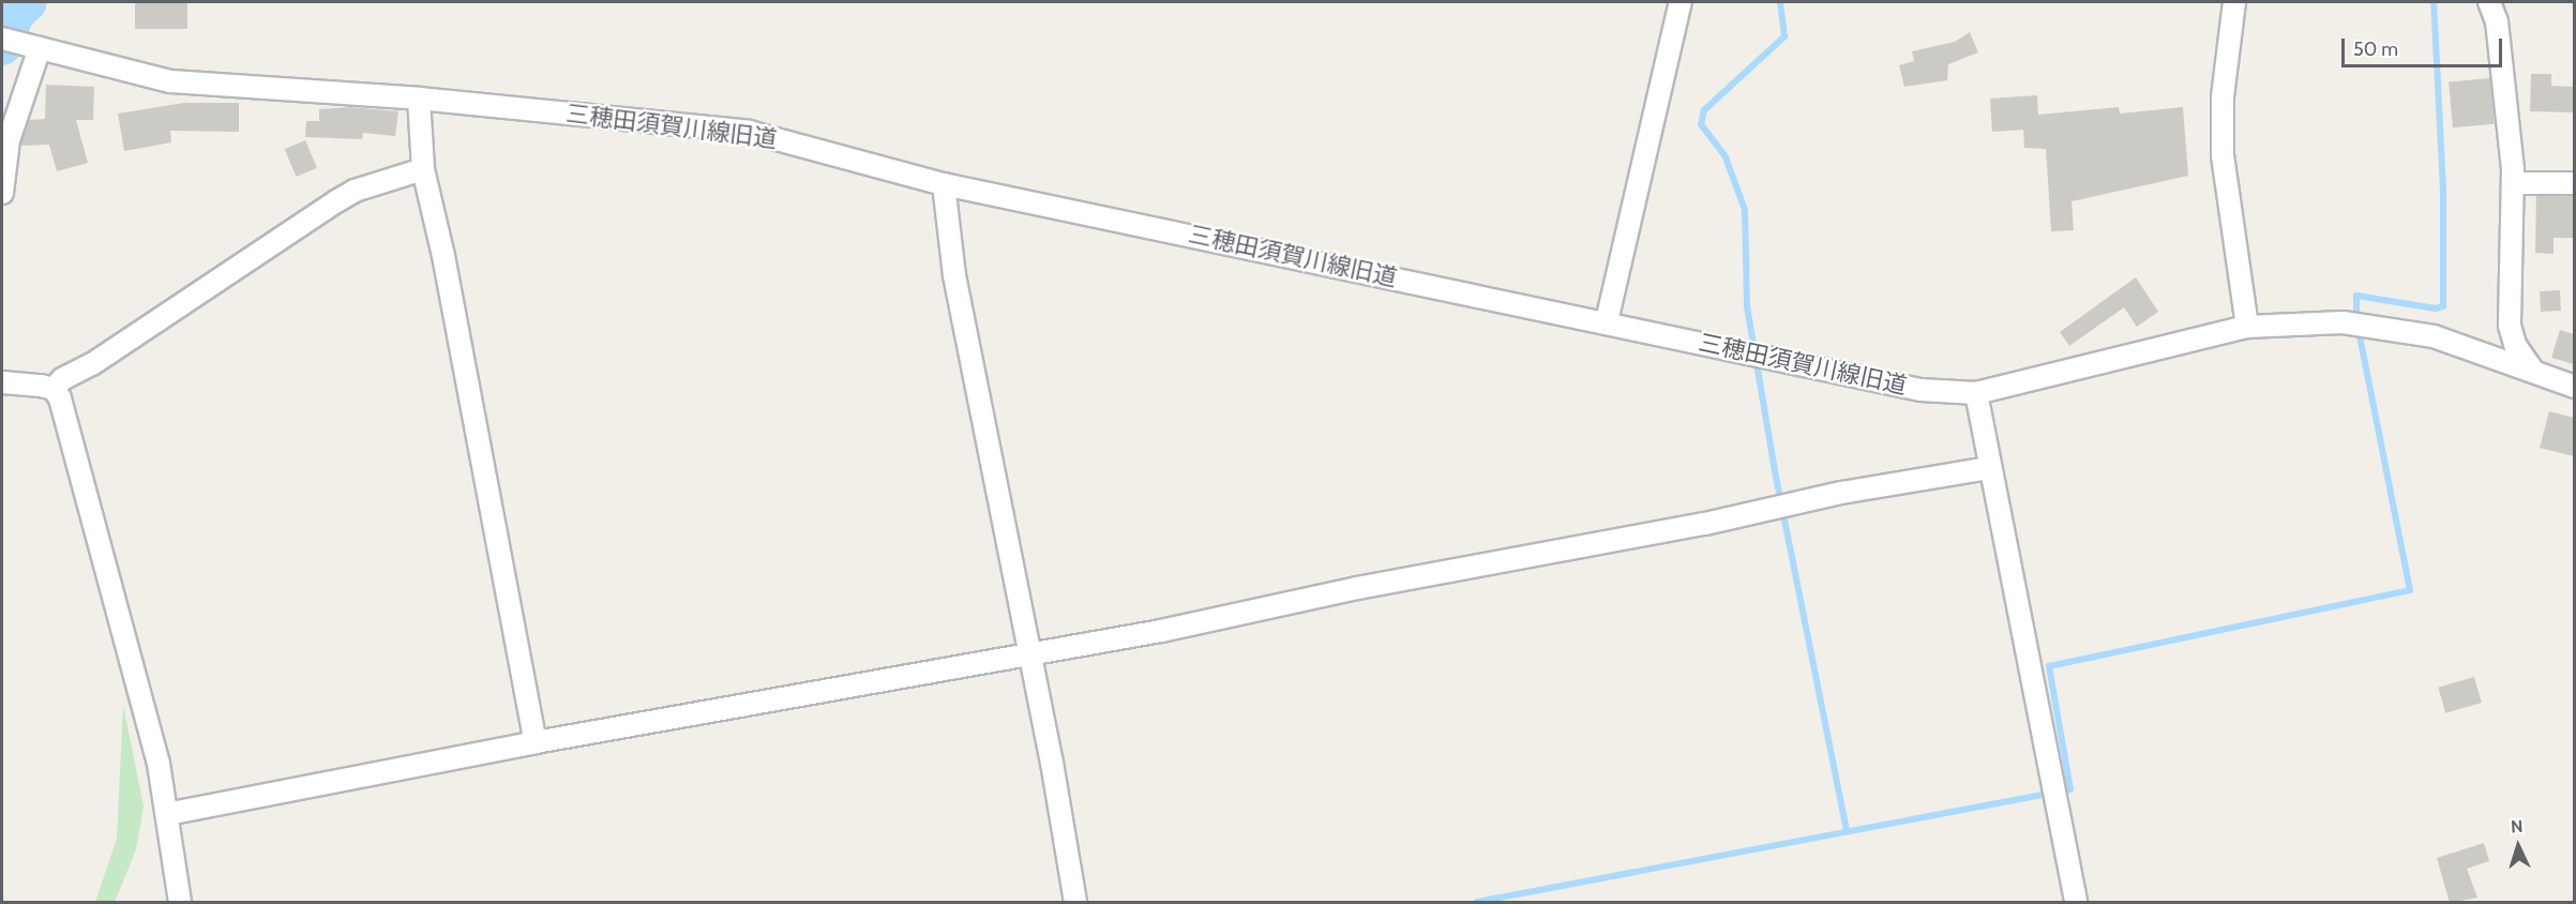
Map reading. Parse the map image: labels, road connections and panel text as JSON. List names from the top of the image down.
{
  "streets": {
    "street": ["三穂田須賀川線旧道"]
  },
  "scale_bar": "50 m",
  "north": "top"
}
